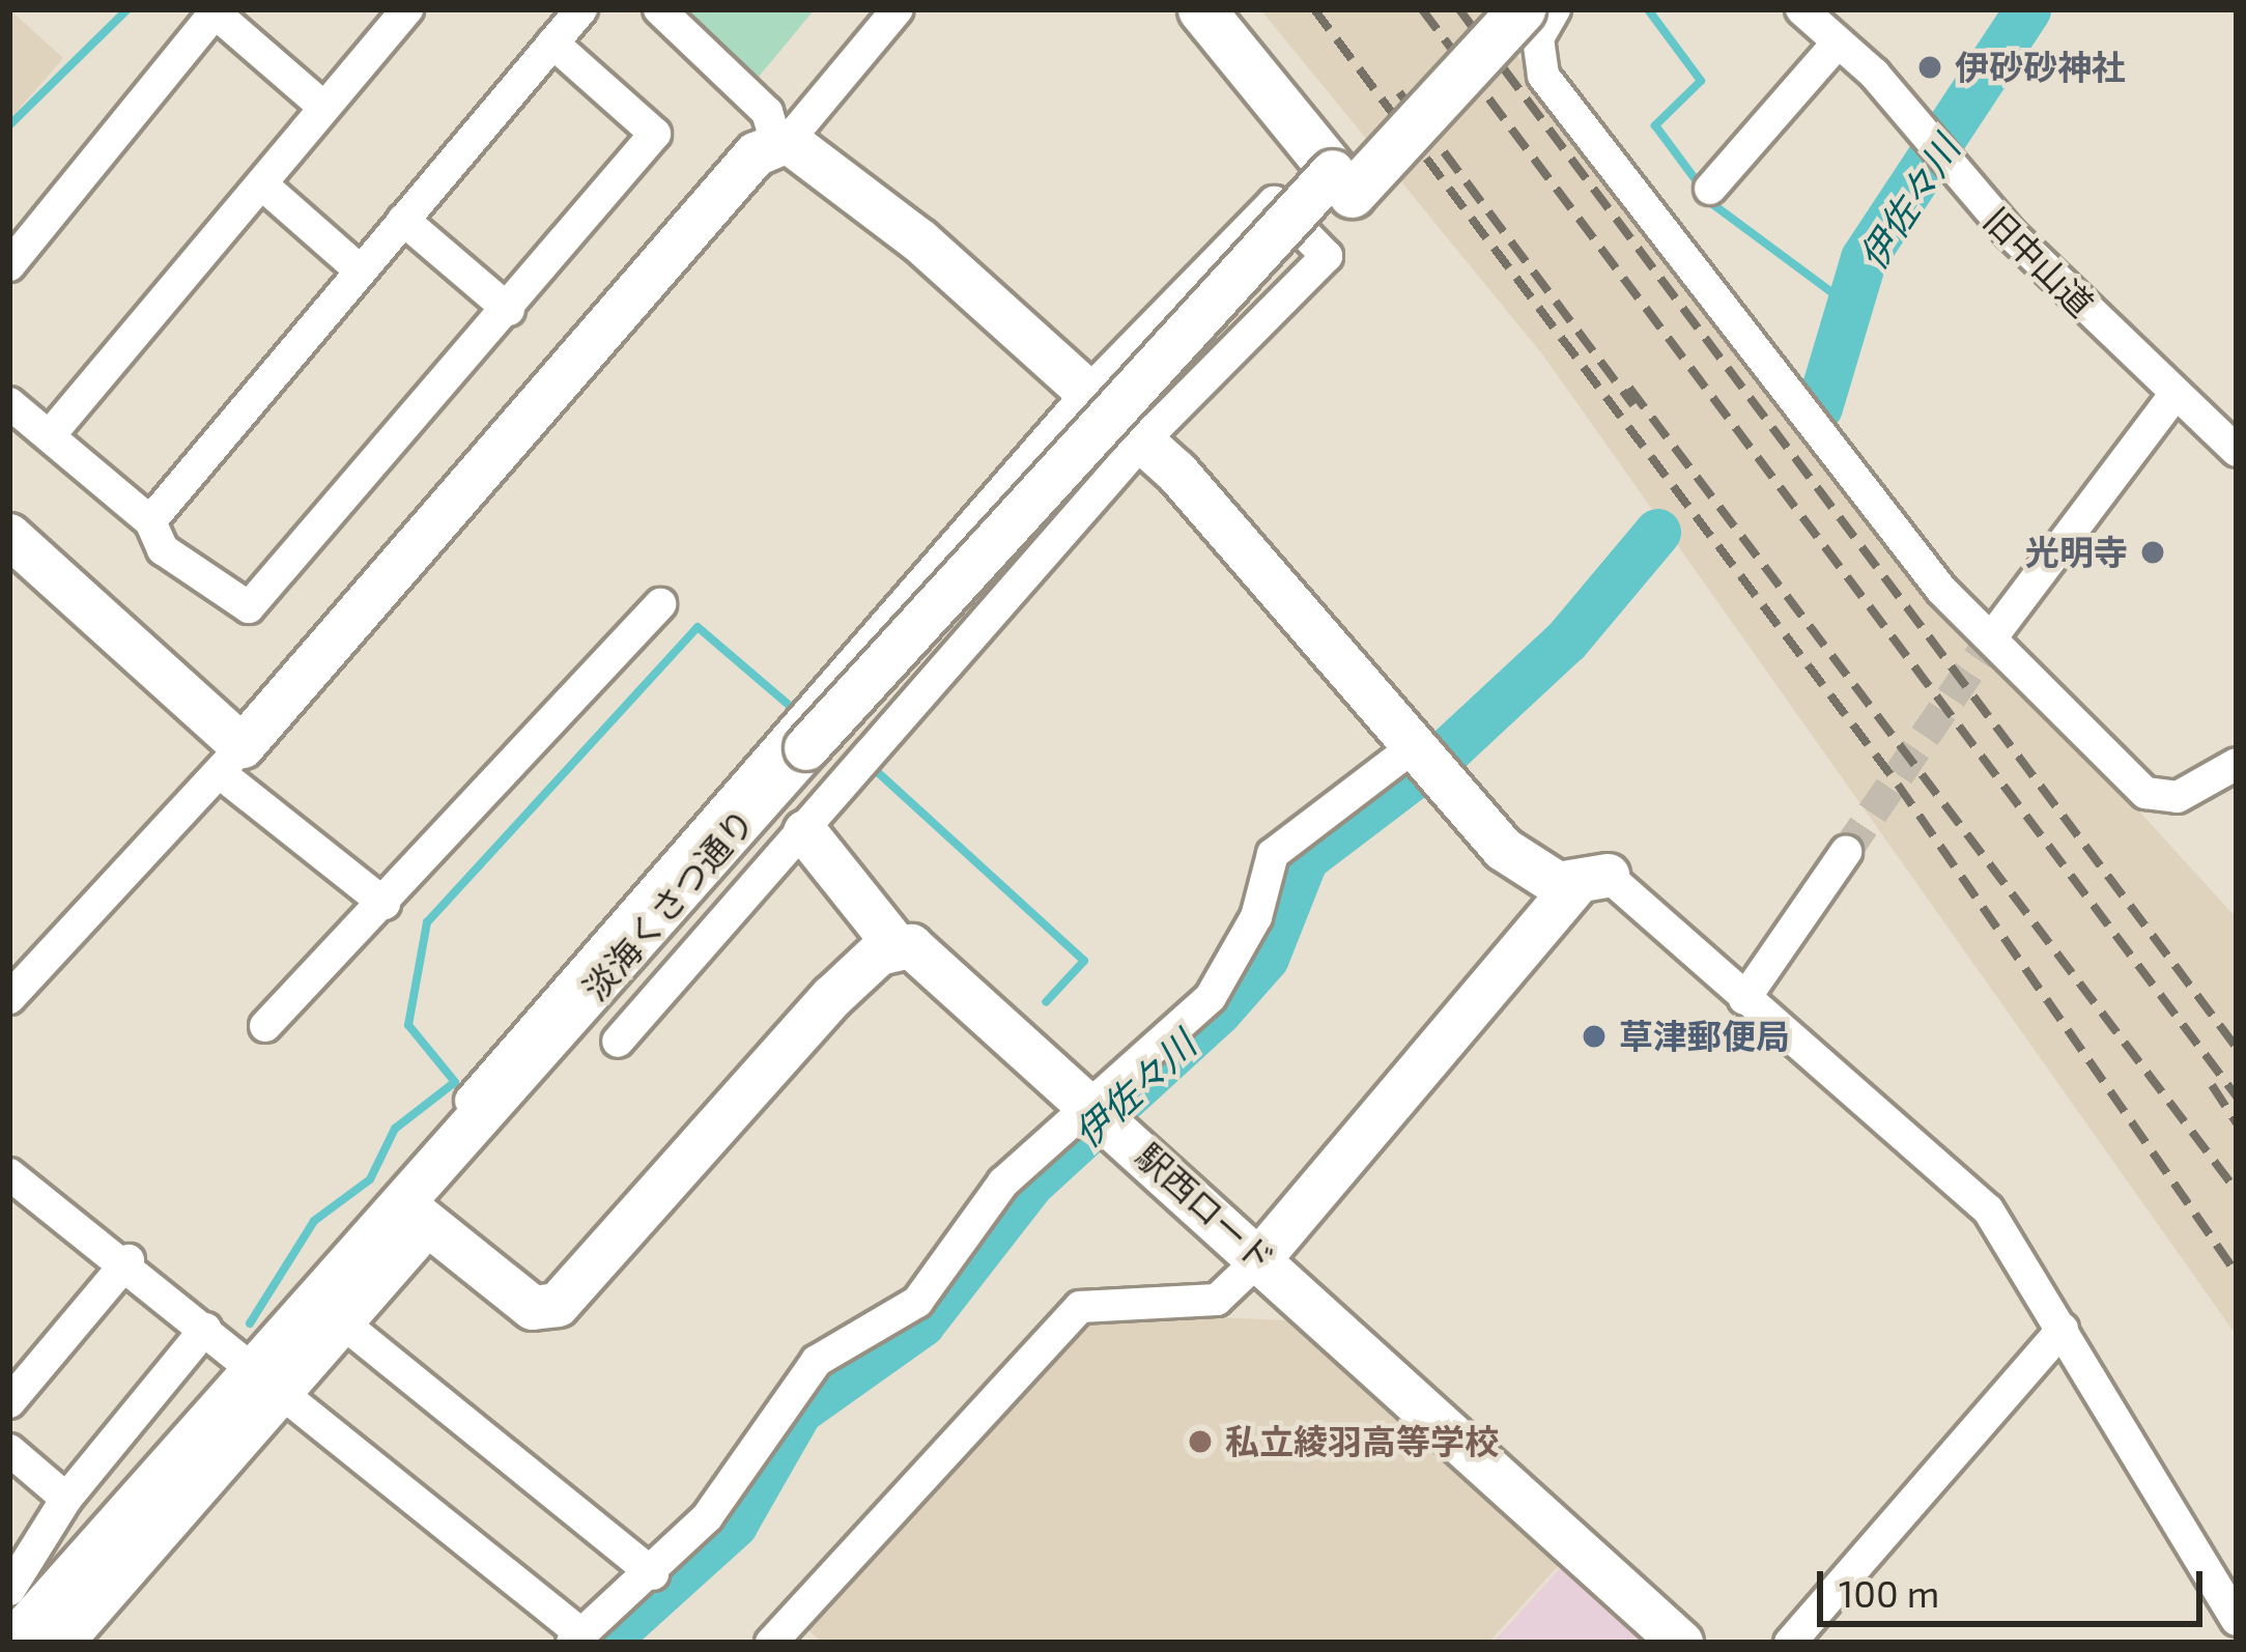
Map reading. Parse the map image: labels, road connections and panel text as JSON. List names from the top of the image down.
{
  "streets": {
    "street": ["旧中山道", "淡海くさつ通り", "駅西ロード"]
  },
  "water": ["伊佐々川"],
  "places": [
    "伊砂砂神社",
    "光明寺",
    "草津郵便局",
    "私立綾羽高等学校"
  ],
  "scale_bar": "100 m"
}
